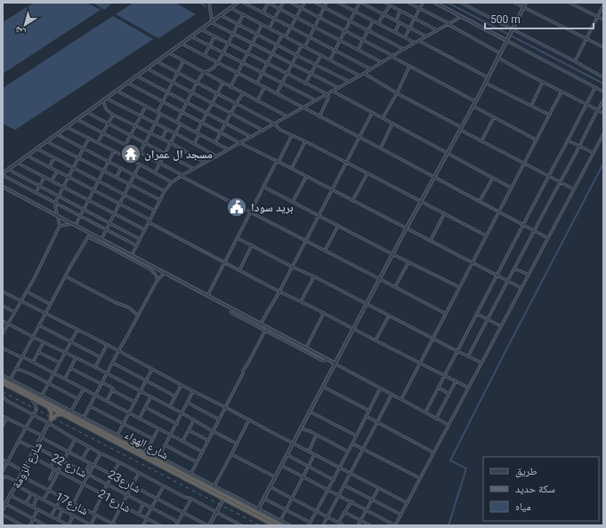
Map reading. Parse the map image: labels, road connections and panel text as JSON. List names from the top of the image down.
{
  "streets": {
    "highway": ["شارع الهواء"],
    "street": [
      "شارع الزومة",
      "شارع 22",
      "شارع23",
      "شارع21",
      "شارع17"
    ]
  },
  "crossings": [
    ["شارع الهواء", "شارع الزومة"],
    ["شارع الزومة", "شارع 22"],
    ["شارع الزومة", "شارع23"],
    ["شارع الزومة", "شارع21"],
    ["شارع الزومة", "شارع17"]
  ],
  "places": {
    "temple": ["مسجد ال عمران"],
    "public building": ["بريد سودا"]
  },
  "legend": ["طريق", "سكة حديد", "مياه"],
  "scale_bar": "500 m",
  "north": "bottom left"
}
